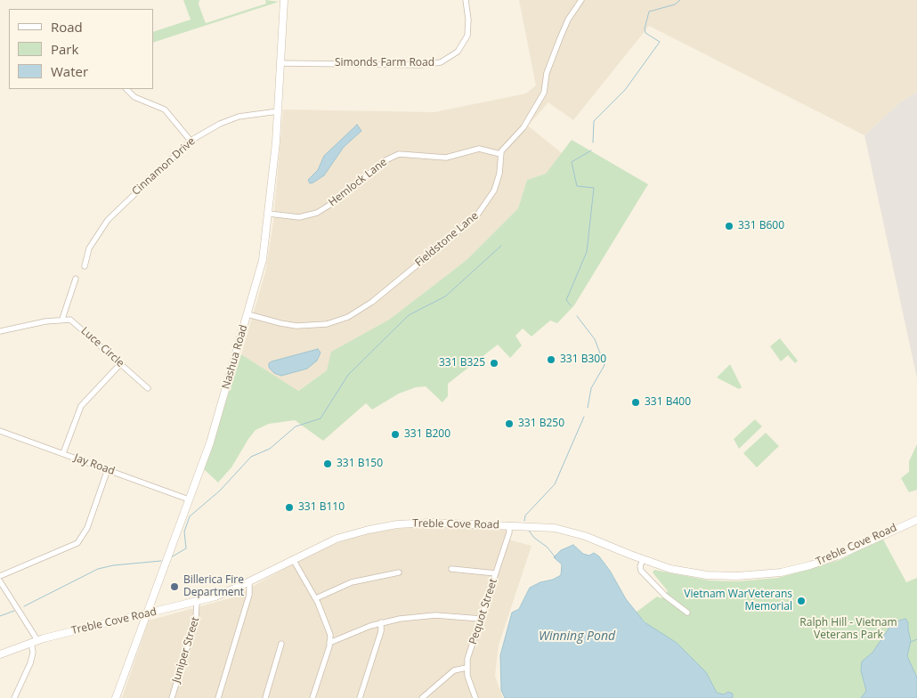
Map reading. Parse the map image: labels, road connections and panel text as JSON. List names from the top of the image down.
{
  "streets": {
    "main road": ["Nashua Road", "Treble Cove Road"],
    "street": [
      "Simonds Farm Road",
      "Cinnamon Drive",
      "Hemlock Lane",
      "Fieldstone Lane",
      "Luce Circle",
      "Jay Road",
      "Pequot Street",
      "Juniper Street"
    ]
  },
  "crossings": [
    ["Simonds Farm Road", "Nashua Road"],
    ["Cinnamon Drive", "Nashua Road"],
    ["Hemlock Lane", "Fieldstone Lane"],
    ["Hemlock Lane", "Nashua Road"],
    ["Fieldstone Lane", "Nashua Road"],
    ["Nashua Road", "Jay Road"],
    ["Nashua Road", "Treble Cove Road"],
    ["Treble Cove Road", "Pequot Street"],
    ["Treble Cove Road", "Juniper Street"]
  ],
  "water": ["Winning Pond"],
  "parks": ["Ralph Hill - Vietnam Veterans Park"],
  "places": [
    "331 B600",
    "331 B300",
    "331 B325",
    "331 B400",
    "331 B250",
    "331 B200",
    "331 B150",
    "331 B110",
    "Billerica Fire Department",
    "Vietnam WarVeterans Memorial"
  ],
  "legend": ["Road", "Park", "Water"]
}
